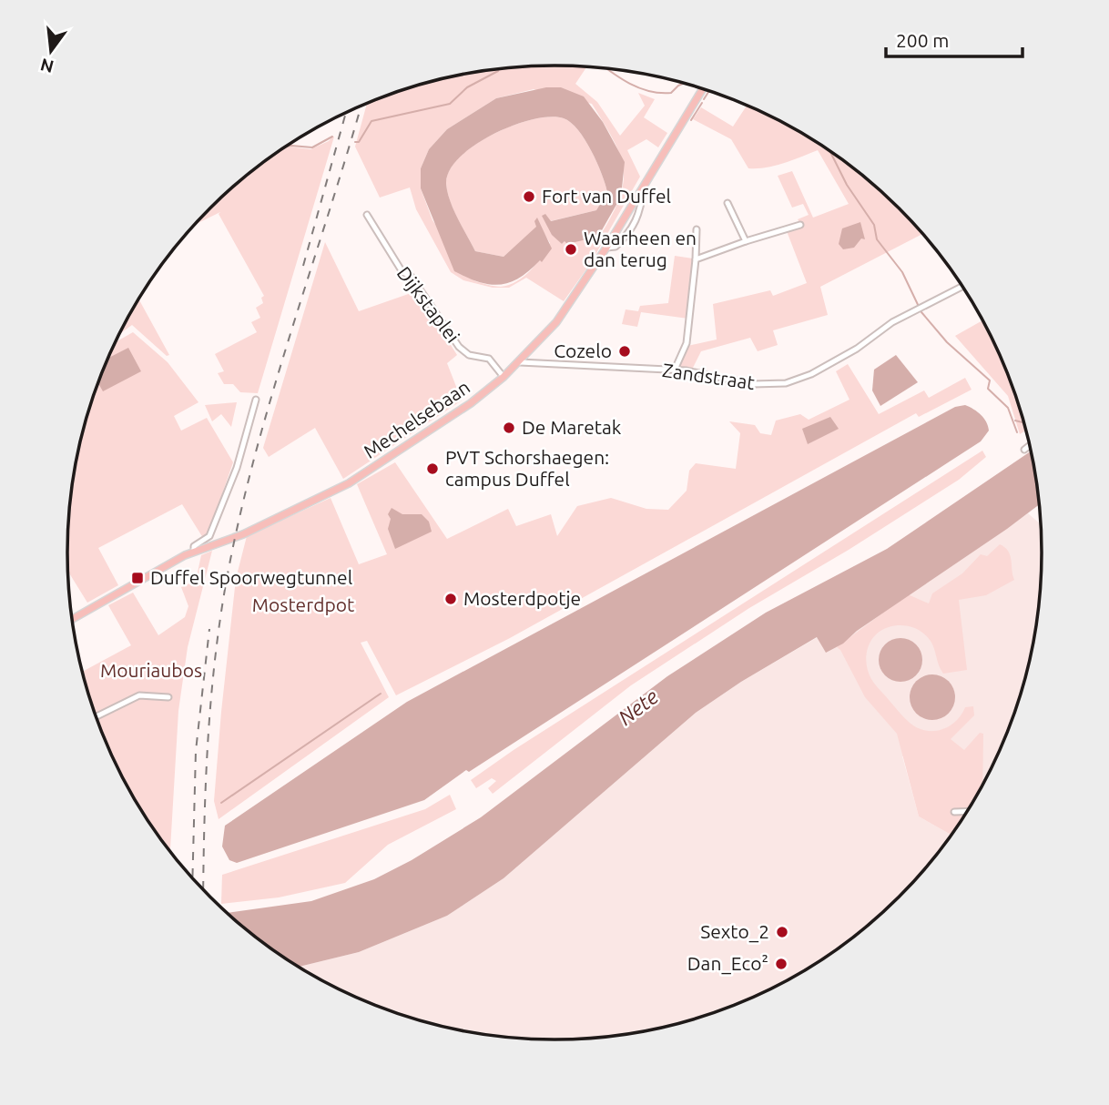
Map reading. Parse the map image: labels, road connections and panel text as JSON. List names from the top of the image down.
{
  "streets": {
    "main road": ["Mechelsebaan"],
    "street": ["Dijkstaplei", "Zandstraat"]
  },
  "crossings": [
    ["Dijkstaplei", "Mechelsebaan"],
    ["Zandstraat", "Mechelsebaan"]
  ],
  "water": ["Nete"],
  "parks": ["Mosterdpot", "Mouriaubos"],
  "places": {
    "other": [
      "Fort van Duffel",
      "Waarheen en dan terug",
      "Cozelo",
      "De Maretak",
      "PVT Schorshaegen: campus Duffel",
      "Mosterdpotje",
      "Sexto_2",
      "Dan_Eco²"
    ],
    "transit": ["Duffel Spoorwegtunnel"]
  },
  "scale_bar": "200 m",
  "north": "bottom"
}
